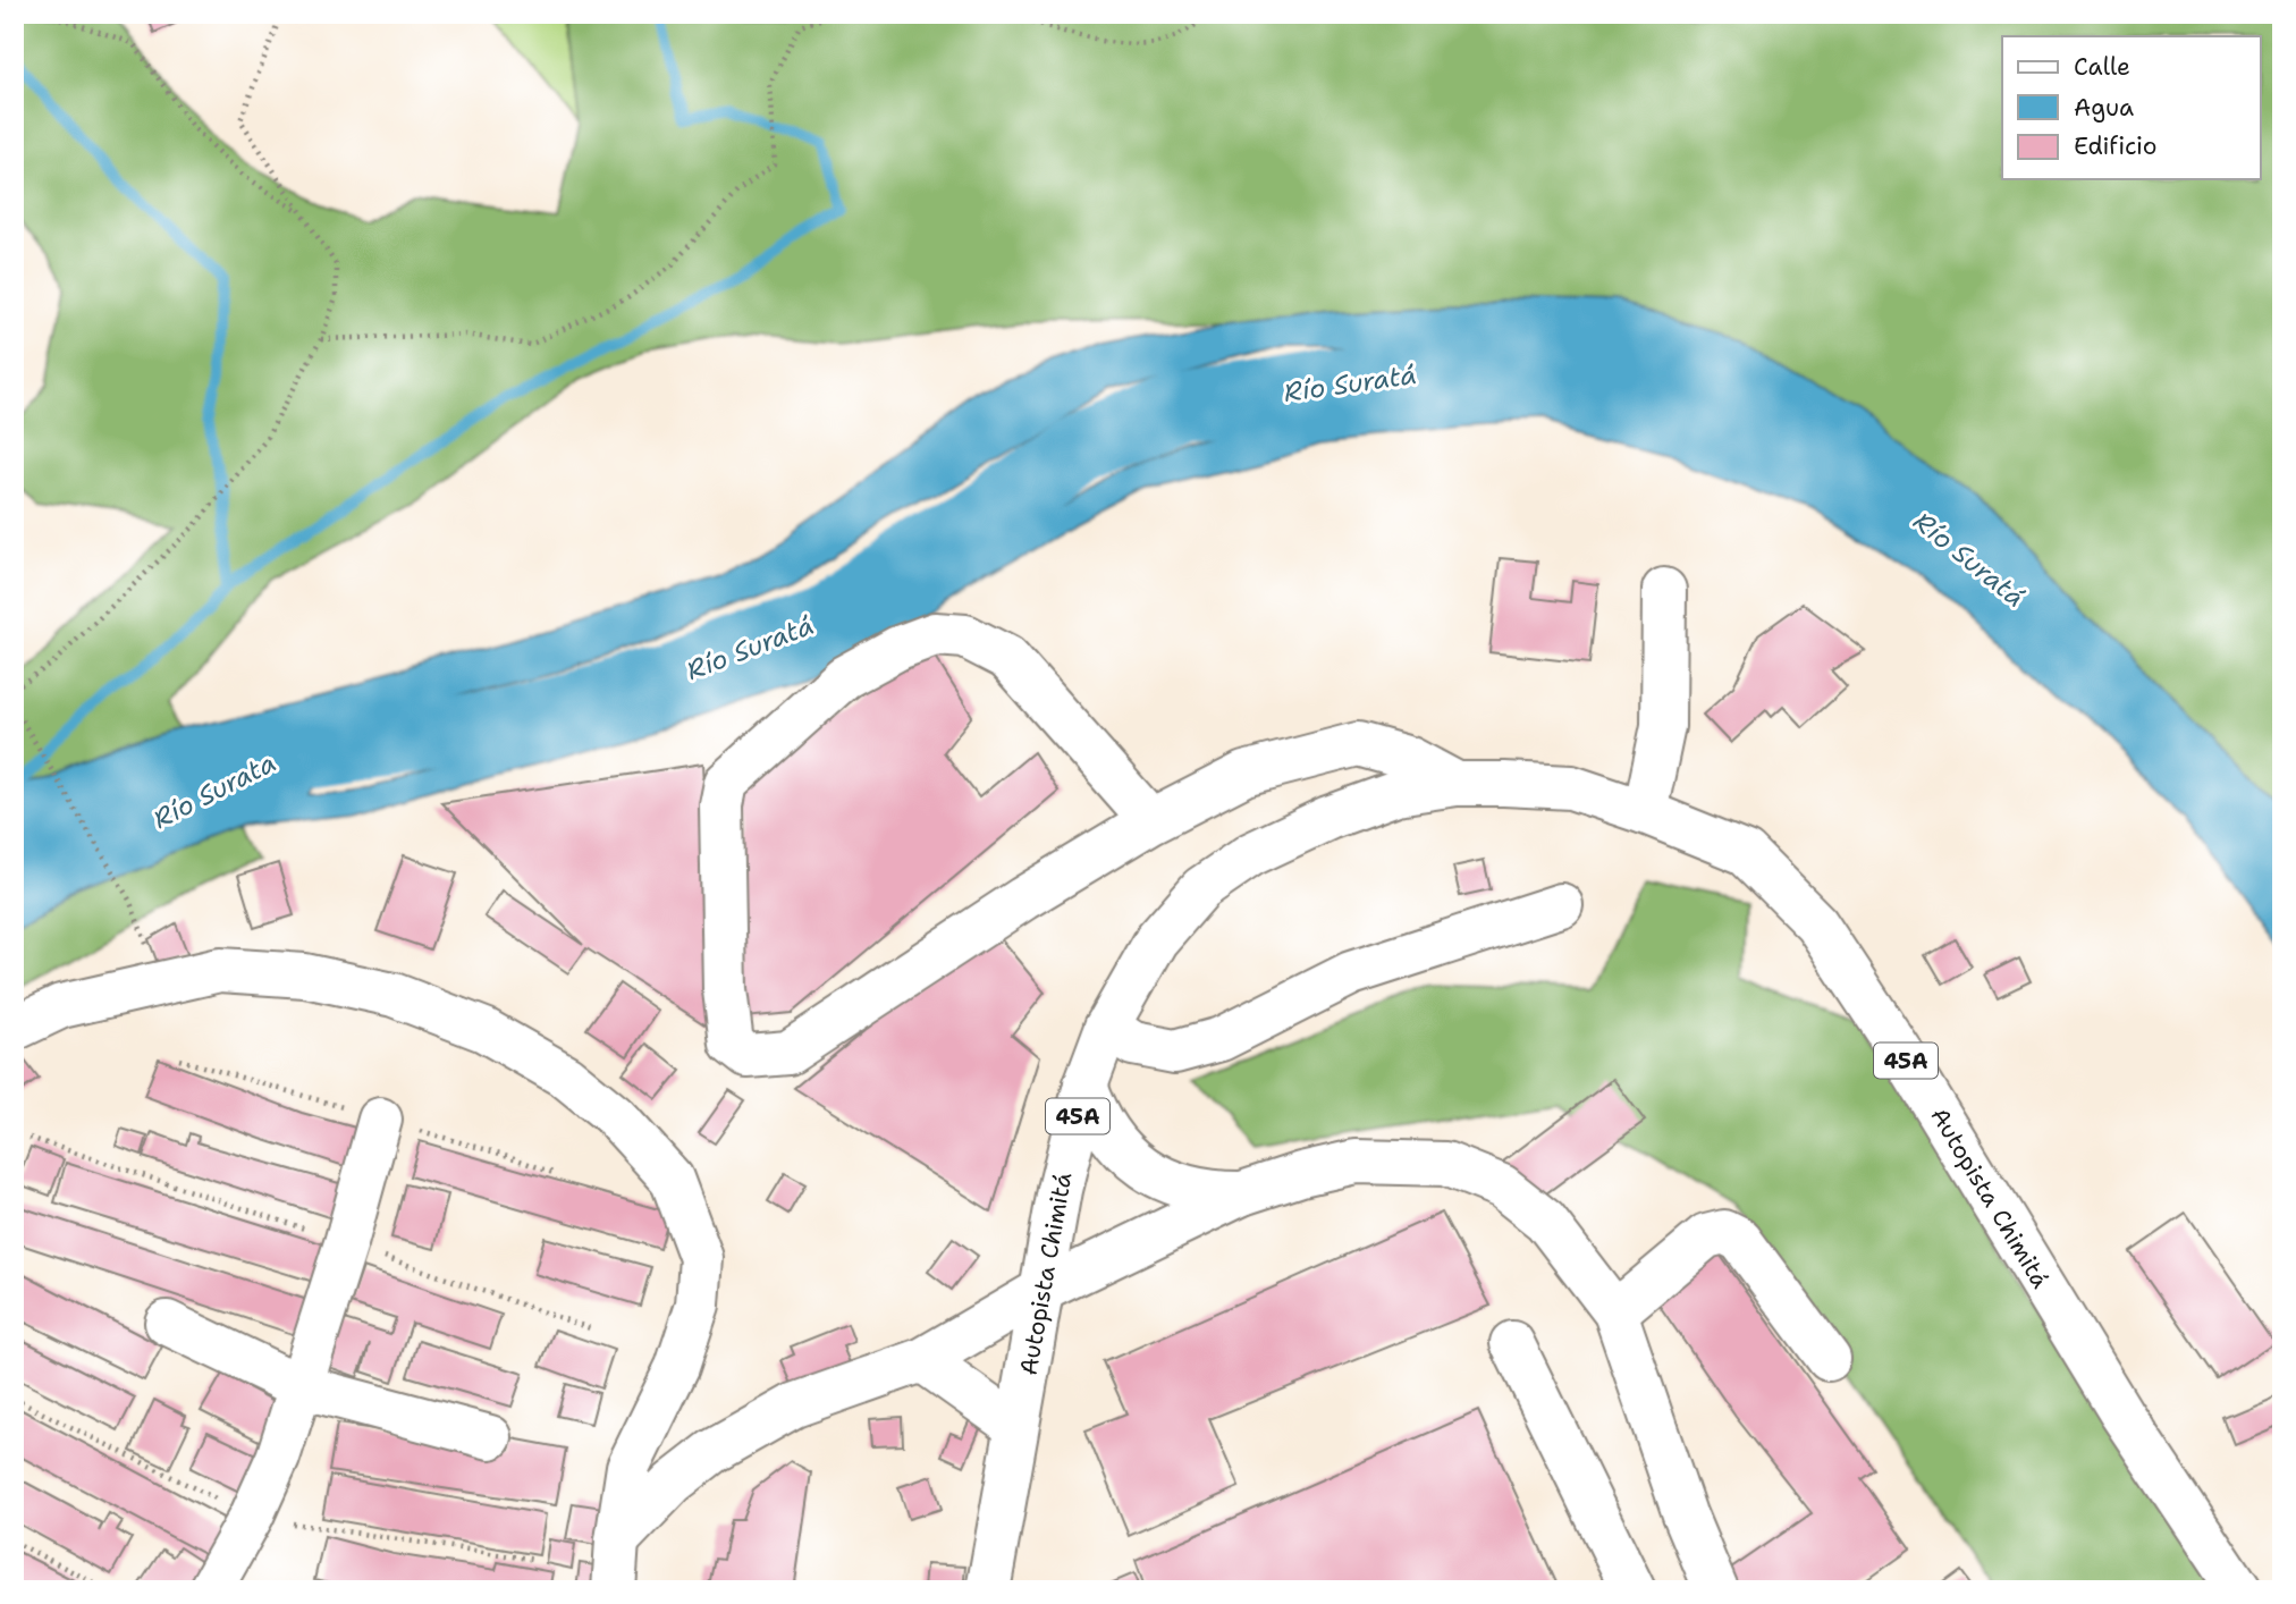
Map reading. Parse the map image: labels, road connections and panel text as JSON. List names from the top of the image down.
{
  "streets": {
    "main road": ["45A", "Autopista Chimitá"]
  },
  "water": ["Río Suratá", "Río Surata"],
  "legend": ["Calle", "Agua", "Edificio"]
}
